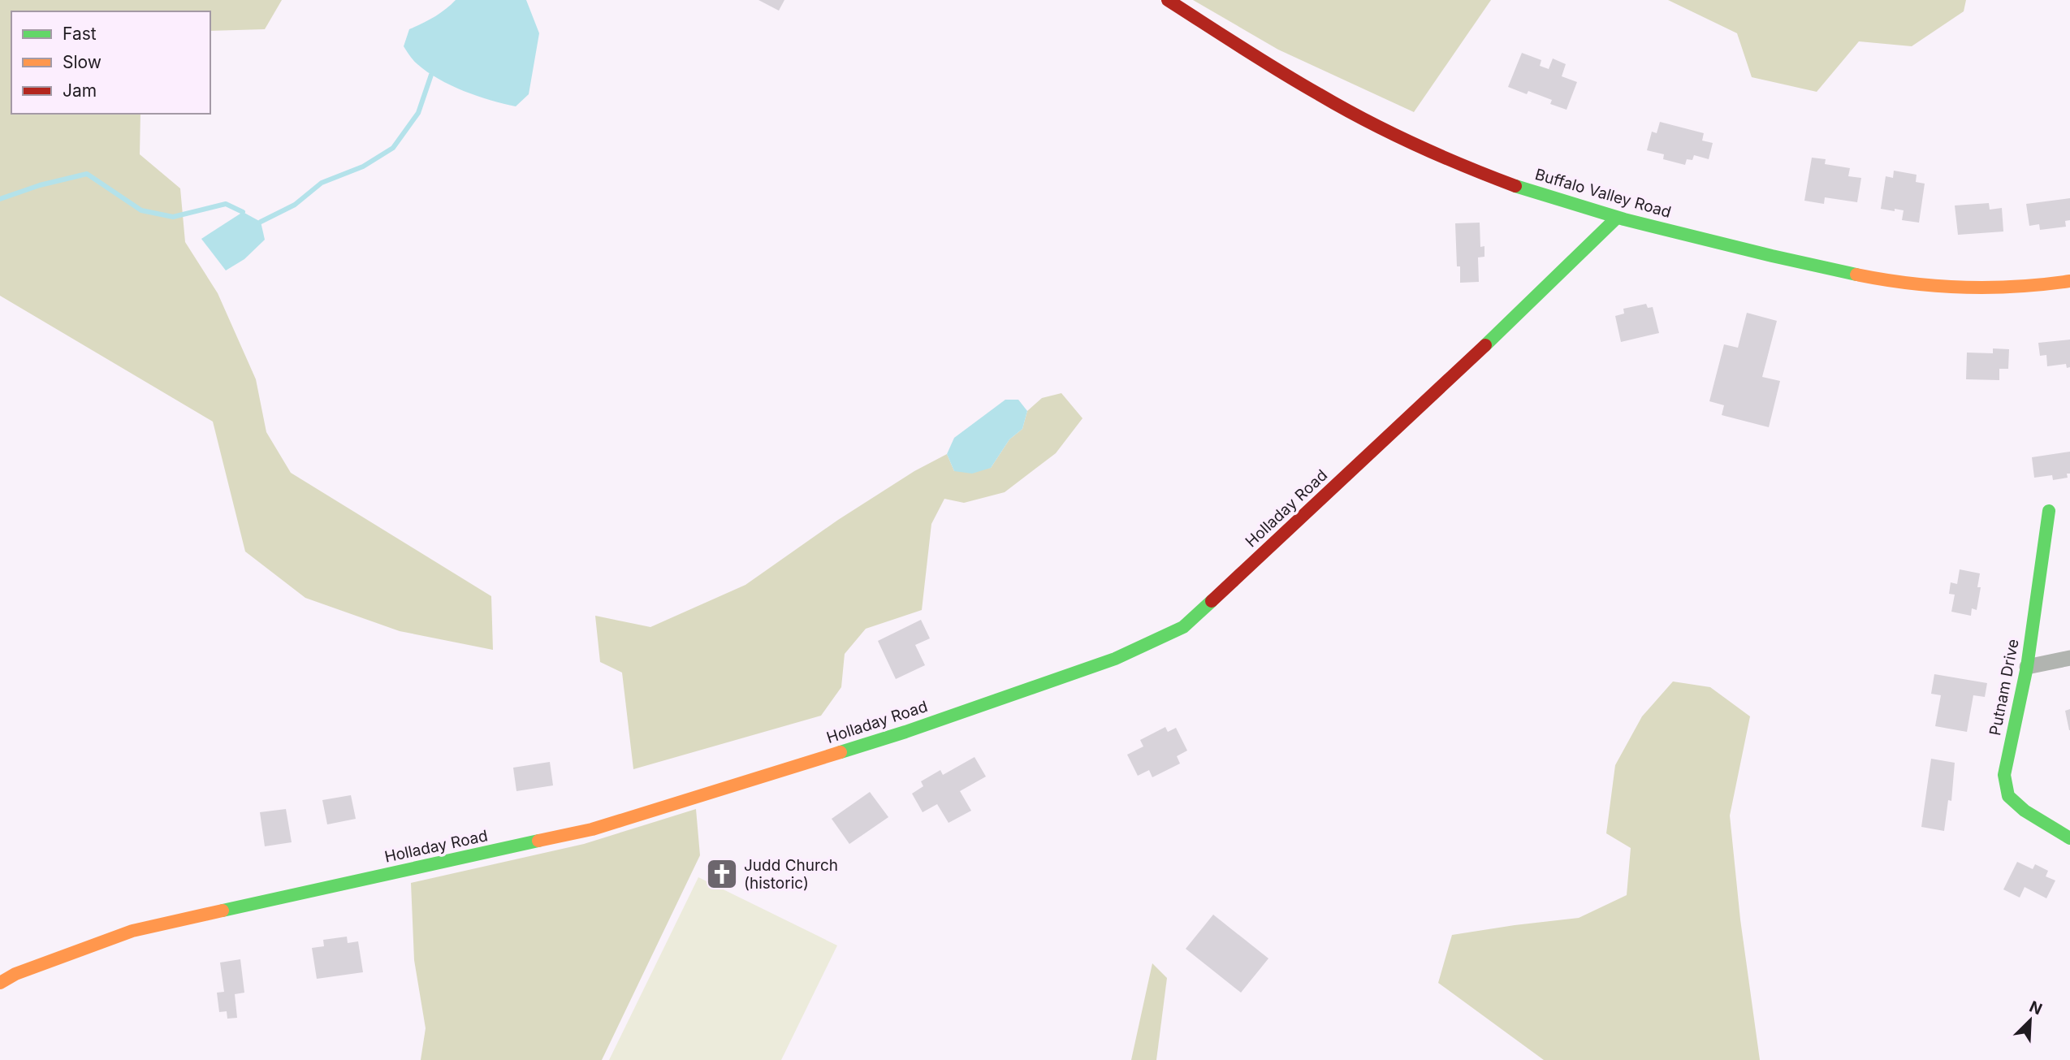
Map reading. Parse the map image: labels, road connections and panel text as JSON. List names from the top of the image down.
{
  "streets": {
    "street": ["Buffalo Valley Road", "Holladay Road", "Putnam Drive"]
  },
  "crossings": [
    ["Buffalo Valley Road", "Holladay Road"]
  ],
  "places": {
    "church": ["Judd Church (historic)"]
  },
  "legend": ["Fast", "Slow", "Jam"],
  "north": "top right"
}
